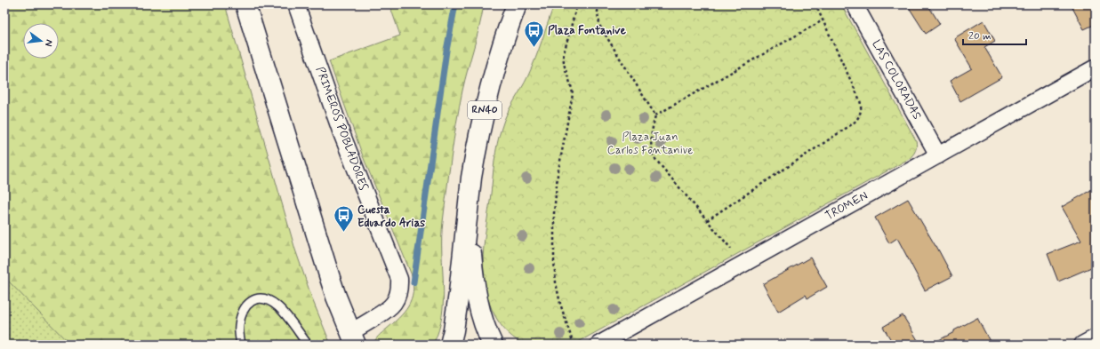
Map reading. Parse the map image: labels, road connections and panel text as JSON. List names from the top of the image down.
{
  "streets": {
    "main road": ["RN40"],
    "street": ["LAS COLORADAS", "PRIMEROS POBLADORES", "TROMEN"]
  },
  "crossings": [
    ["LAS COLORADAS", "TROMEN"]
  ],
  "parks": ["Plaza Juan Carlos Fontanive"],
  "places": {
    "bus stop": ["Plaza Fontanive", "Cuesta Eduardo Arias"]
  },
  "scale_bar": "20 m",
  "north": "right"
}
